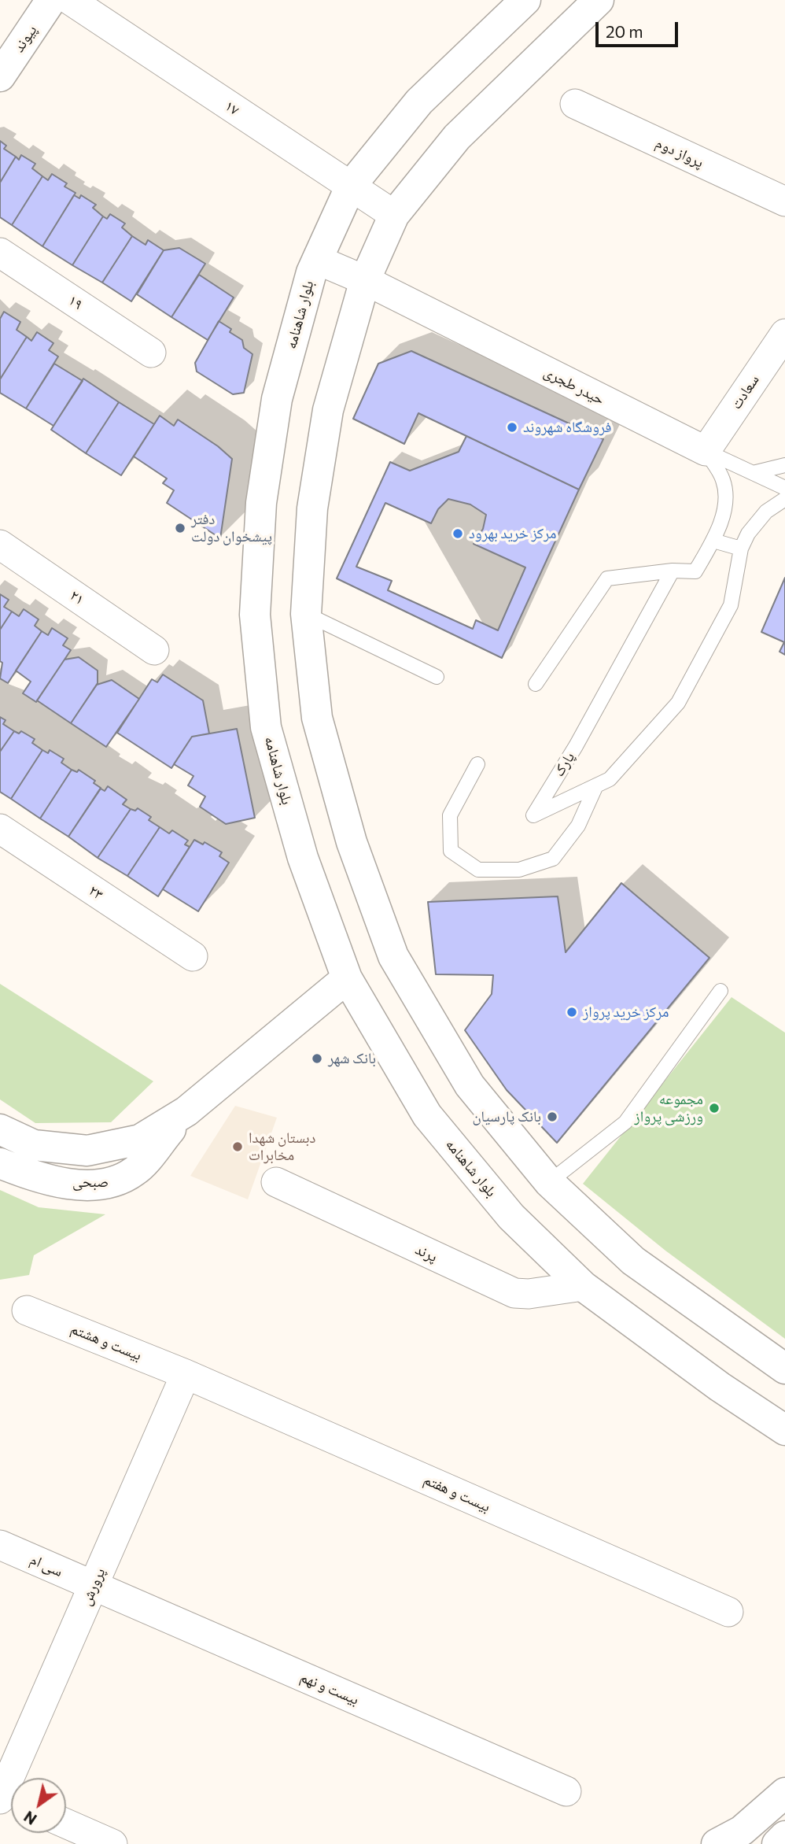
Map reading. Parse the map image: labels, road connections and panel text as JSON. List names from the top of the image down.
{
  "streets": {
    "main road": ["پیوند", "بلوار شاهنامه", "صبحی"],
    "street": [
      "۱۷",
      "پرواز دوم",
      "۱۹",
      "حیدر طجری",
      "سعادت",
      "۲۱",
      "۲۳",
      "پرند",
      "بیست و هشتم",
      "بیست و هفتم",
      "سی ام",
      "پرورش",
      "بیست و نهم"
    ],
    "lane": ["پارک"]
  },
  "crossings": [
    ["۱۷", "بلوار شاهنامه"],
    ["بلوار شاهنامه", "حیدر طجری"],
    ["بلوار شاهنامه", "صبحی"],
    ["بلوار شاهنامه", "پرند"],
    ["حیدر طجری", "سعادت"],
    ["بیست و هشتم", "بیست و هفتم"],
    ["بیست و هشتم", "پرورش"],
    ["بیست و هفتم", "پرورش"],
    ["سی ام", "پرورش"],
    ["سی ام", "بیست و نهم"],
    ["پرورش", "بیست و نهم"]
  ],
  "places": [
    "فروشگاه شهروند",
    "دفتر پیشخوان دولت",
    "مرکز خرید بهرود",
    "مرکز خرید پرواز",
    "بانک شهر",
    "مجموعه ورزشی پرواز",
    "بانک پارسیان",
    "دبستان شهدا مخابرات"
  ],
  "scale_bar": "20 m",
  "north": "bottom left"
}
